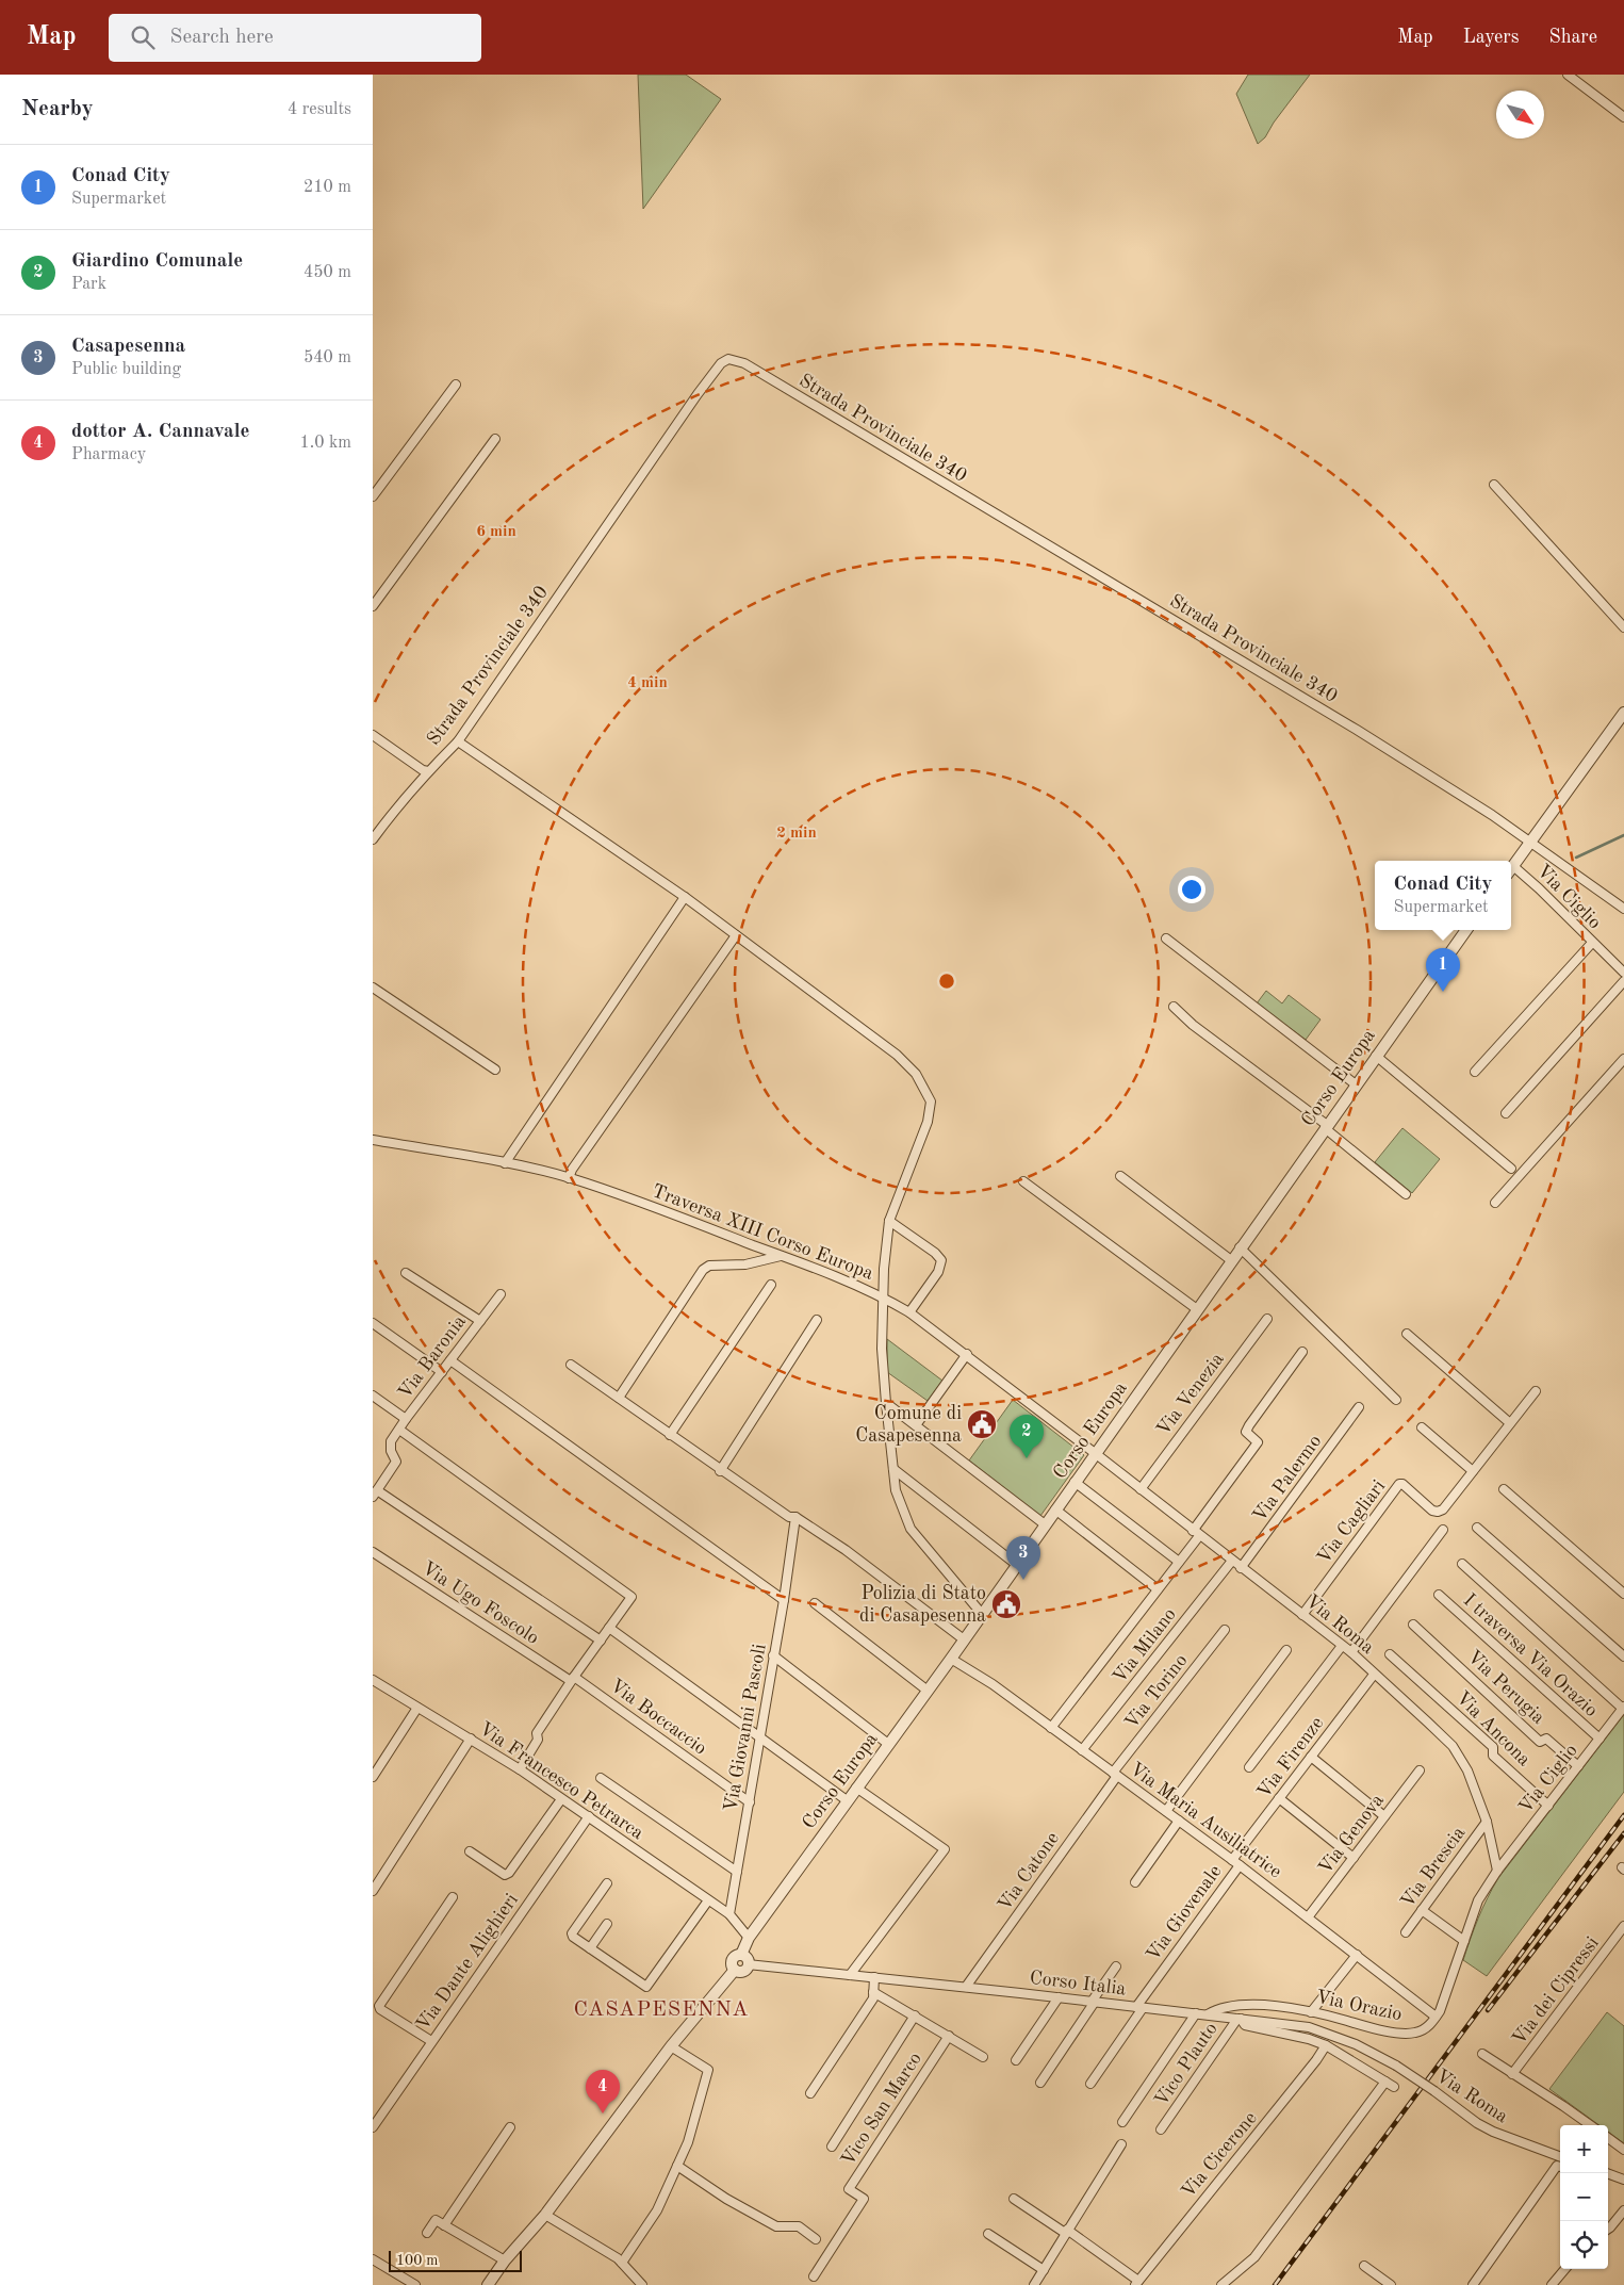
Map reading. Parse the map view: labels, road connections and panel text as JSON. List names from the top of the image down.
{
  "streets": {
    "street": [
      "Strada Provinciale 340",
      "Via Ciglio",
      "Corso Europa",
      "Traversa XIII Corso Europa",
      "Via Baronia",
      "Via Venezia",
      "Via Palermo",
      "Via Cagliari",
      "Via Ugo Foscolo",
      "Via Roma",
      "Via Milano",
      "I traversa Via Orazio",
      "Via Perugia",
      "Via Torino",
      "Via Boccaccio",
      "Via Giovanni Pascoli",
      "Via Ancona",
      "Via Firenze",
      "Via Francesco Petrarca",
      "Via Maria Ausiliatrice",
      "Via Genova",
      "Via Brescia",
      "Via Catone",
      "Via Giovenale",
      "Via Dante Alighieri",
      "Corso Italia",
      "Via dei Cipressi",
      "Via Orazio",
      "Vico Plauto",
      "Vico San Marco",
      "Via Cicerone"
    ]
  },
  "crossings": [
    ["Via Ciglio", "Via Roma"],
    ["Via Ciglio", "I traversa Via Orazio"],
    ["Via Ciglio", "Via Perugia"],
    ["Via Ciglio", "Via Ancona"],
    ["Corso Europa", "Traversa XIII Corso Europa"],
    ["Corso Europa", "Via Roma"],
    ["Corso Europa", "Via Maria Ausiliatrice"],
    ["Corso Europa", "Corso Italia"],
    ["Traversa XIII Corso Europa", "Via Roma"],
    ["Via Venezia", "Via Roma"],
    ["Via Palermo", "Via Roma"],
    ["Via Cagliari", "Via Roma"],
    ["Via Ugo Foscolo", "Via Boccaccio"],
    ["Via Roma", "Via Milano"],
    ["Via Roma", "Via Firenze"],
    ["Via Roma", "Via Brescia"],
    ["Via Roma", "Corso Italia"],
    ["Via Milano", "Via Maria Ausiliatrice"],
    ["Via Torino", "Via Maria Ausiliatrice"],
    ["Via Torino", "Via Catone"],
    ["Via Boccaccio", "Via Giovanni Pascoli"],
    ["Via Giovanni Pascoli", "Via Francesco Petrarca"],
    ["Via Firenze", "Via Maria Ausiliatrice"],
    ["Via Firenze", "Via Giovenale"],
    ["Via Francesco Petrarca", "Via Dante Alighieri"],
    ["Via Maria Ausiliatrice", "Via Genova"],
    ["Via Maria Ausiliatrice", "Via Catone"],
    ["Via Maria Ausiliatrice", "Via Giovenale"],
    ["Via Maria Ausiliatrice", "Via Orazio"],
    ["Via Catone", "Corso Italia"],
    ["Via Giovenale", "Corso Italia"],
    ["Corso Italia", "Via Orazio"],
    ["Corso Italia", "Vico Plauto"]
  ],
  "districts": ["CASAPESENNA"],
  "places": {
    "public building": ["Comune di Casapesenna", "Polizia di Stato di Casapesenna"]
  },
  "scale_bar": "100 m",
  "north": "bottom right",
  "page": {
    "header": "Map",
    "search": "Search here",
    "nav": ["Map", "Layers", "Share"],
    "heading": ["Nearby", "4 results"],
    "list": [
      {
        "mark": "1",
        "name": "Conad City",
        "note": "Supermarket",
        "value": "210 m"
      },
      {
        "mark": "2",
        "name": "Giardino Comunale",
        "note": "Park",
        "value": "450 m"
      },
      {
        "mark": "3",
        "name": "Casapesenna",
        "note": "Public building",
        "value": "540 m"
      },
      {
        "mark": "4",
        "name": "dottor A. Cannavale",
        "note": "Pharmacy",
        "value": "1.0 km"
      }
    ],
    "popup": ["Conad City", "Supermarket"],
    "pins": [
      "1",
      "2",
      "3",
      "4"
    ],
    "map_buttons": ["+", "−"],
    "scale": "100 m"
  },
  "rings": ["6 min", "4 min", "2 min"]
}
